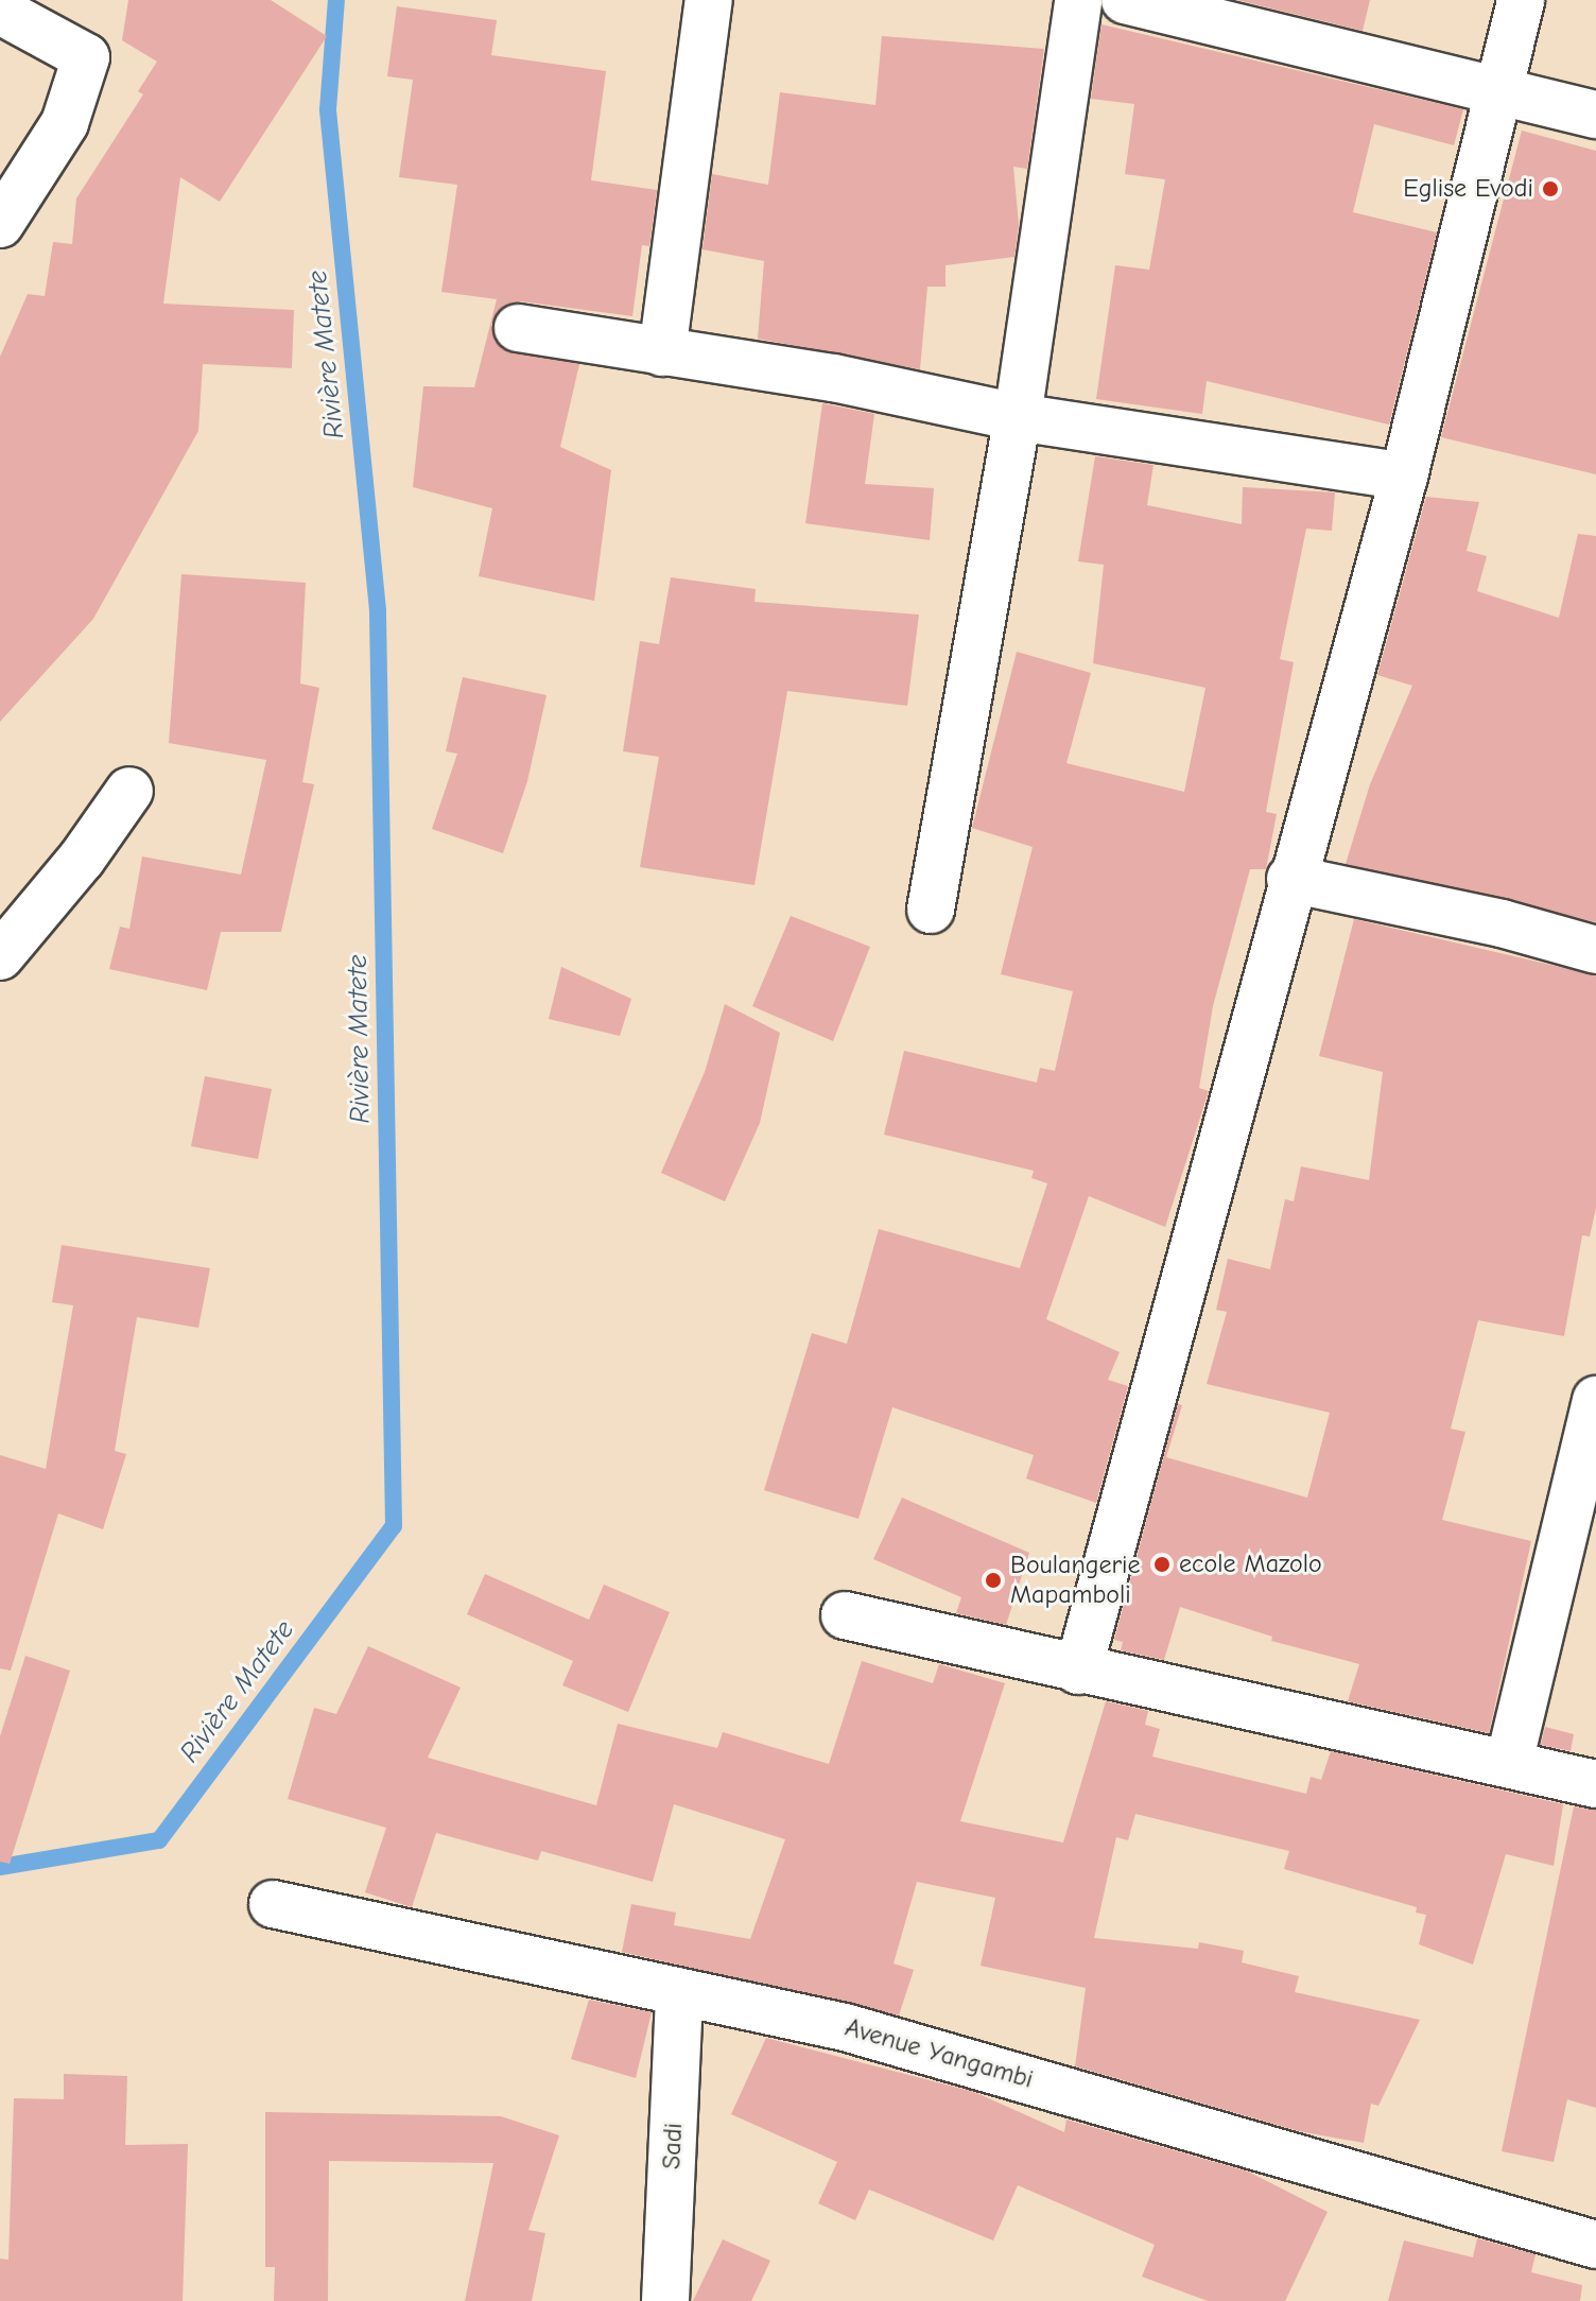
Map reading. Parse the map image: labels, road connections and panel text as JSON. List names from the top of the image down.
{
  "streets": {
    "street": ["Avenue Yangambi", "Sadi"]
  },
  "crossings": [
    ["Avenue Yangambi", "Sadi"]
  ],
  "water": ["Rivière Matete"],
  "places": ["Eglise Evodi", "ecole Mazolo", "Boulangerie Mapamboli"]
}
